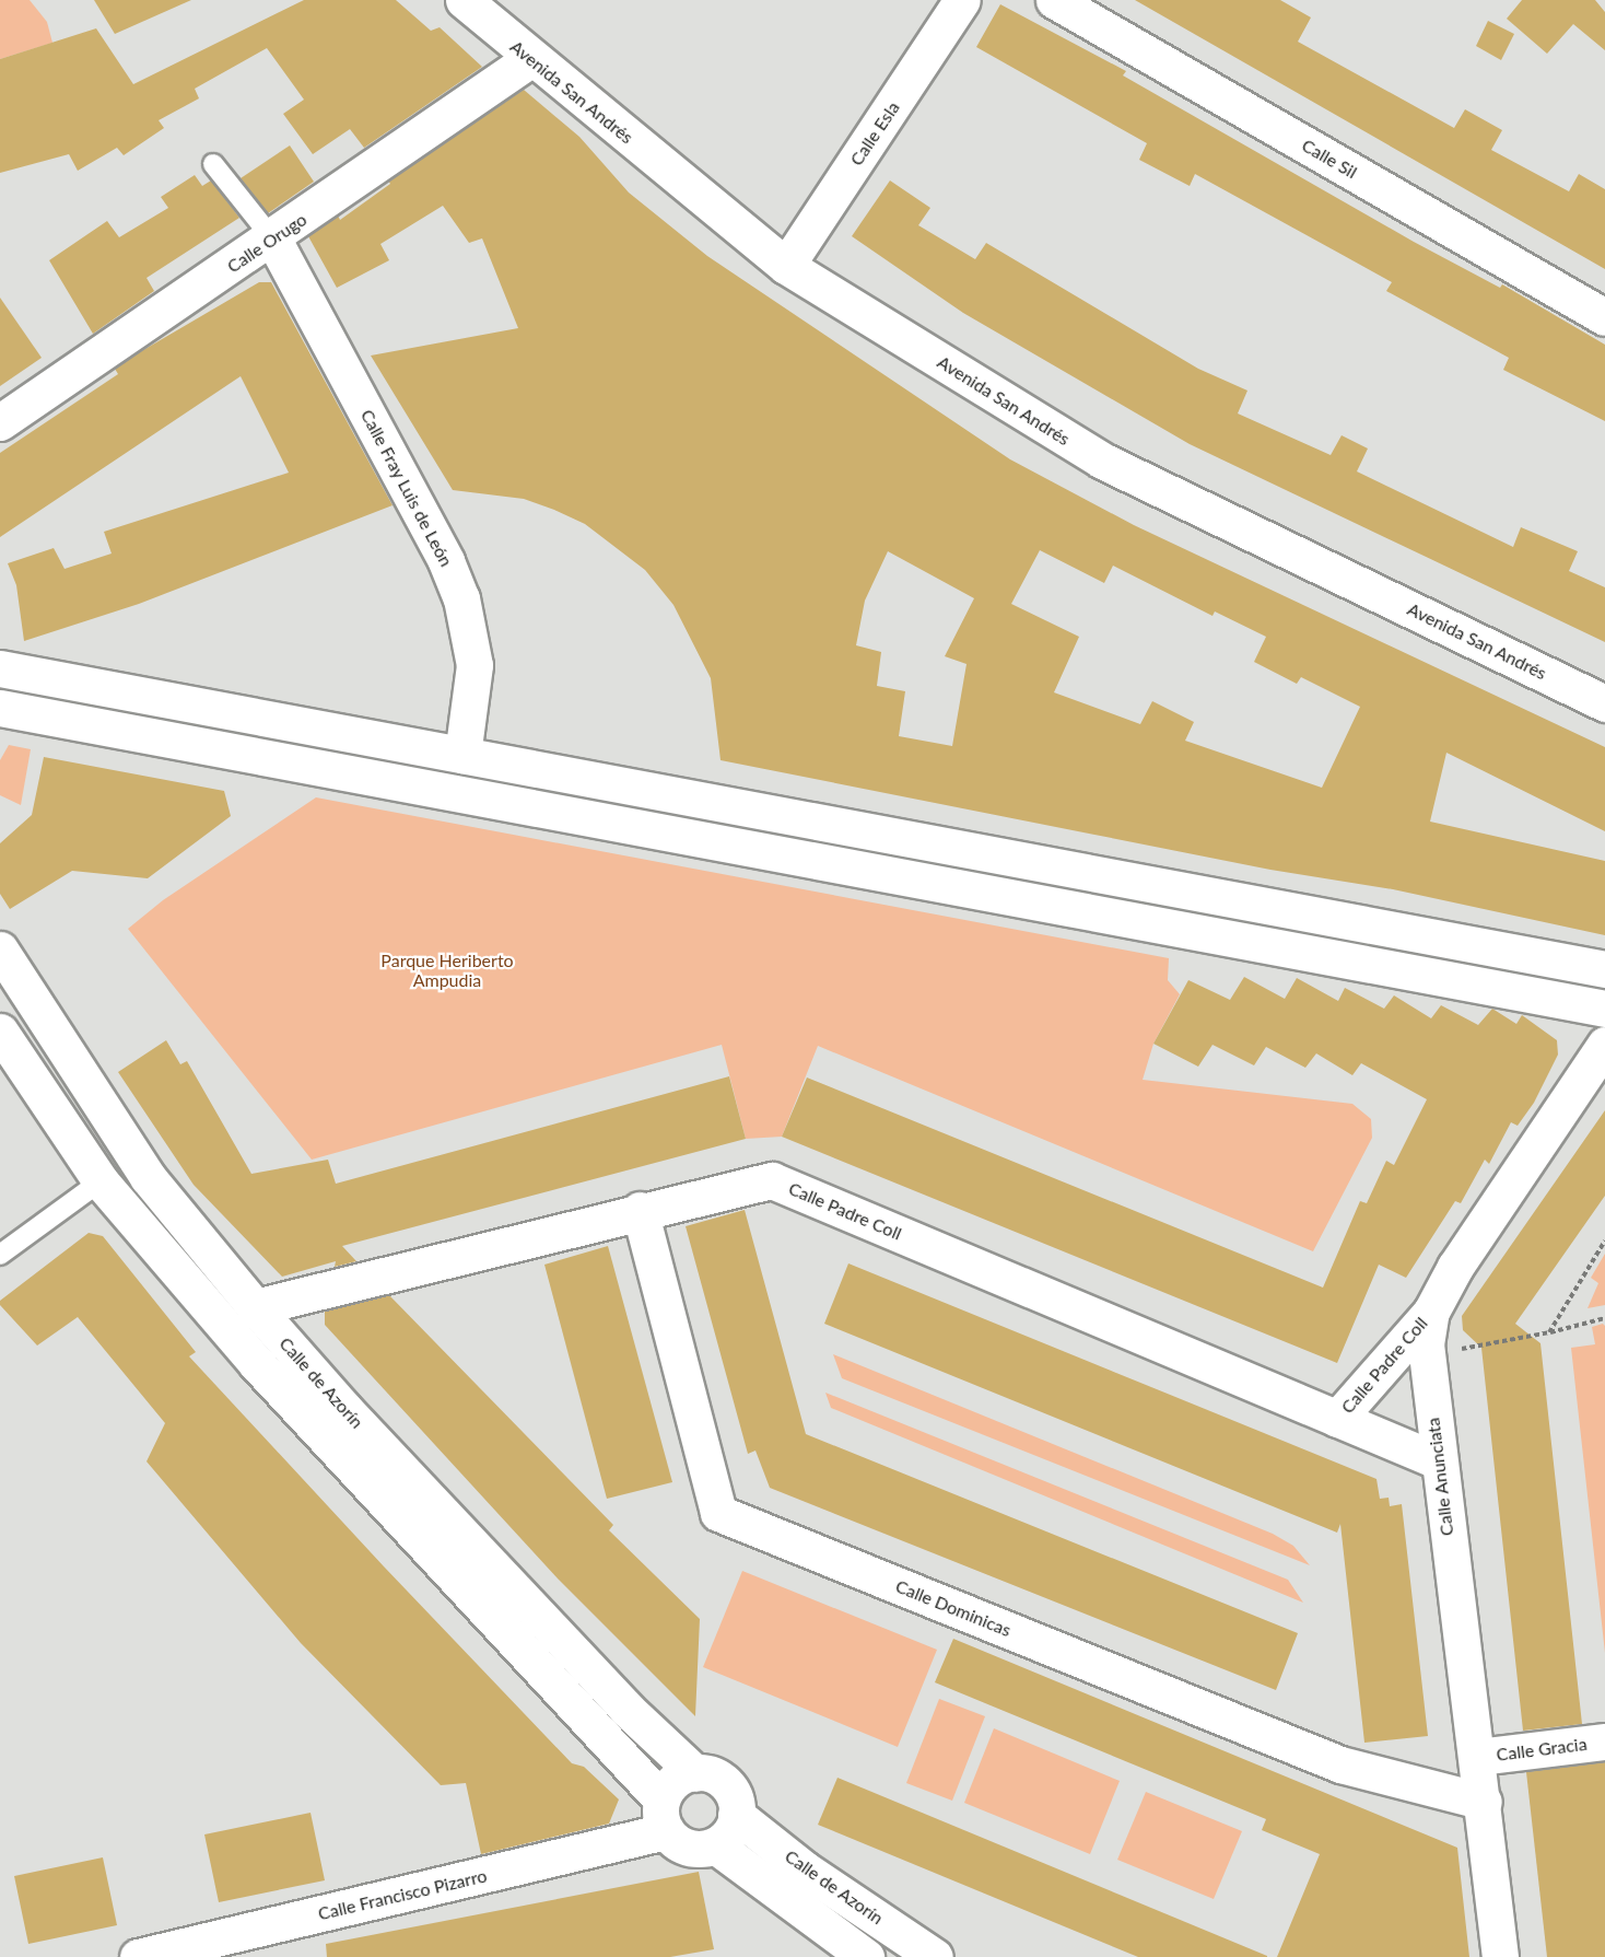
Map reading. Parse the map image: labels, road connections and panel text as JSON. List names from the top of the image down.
{
  "streets": {
    "street": [
      "Avenida San Andrés",
      "Calle Esla",
      "Calle Sil",
      "Calle Orugo",
      "Calle Fray Luis de León",
      "Calle Padre Coll",
      "Calle de Azorín",
      "Calle Anunciata",
      "Calle Dominicas",
      "Calle Gracia",
      "Calle Francisco Pizarro"
    ]
  },
  "crossings": [
    ["Avenida San Andrés", "Calle Esla"],
    ["Avenida San Andrés", "Calle Orugo"],
    ["Calle Orugo", "Calle Fray Luis de León"],
    ["Calle Padre Coll", "Calle de Azorín"],
    ["Calle Padre Coll", "Calle Anunciata"],
    ["Calle Padre Coll", "Calle Dominicas"],
    ["Calle de Azorín", "Calle Francisco Pizarro"],
    ["Calle Anunciata", "Calle Dominicas"],
    ["Calle Anunciata", "Calle Gracia"]
  ],
  "parks": ["Parque Heriberto Ampudia"]
}
